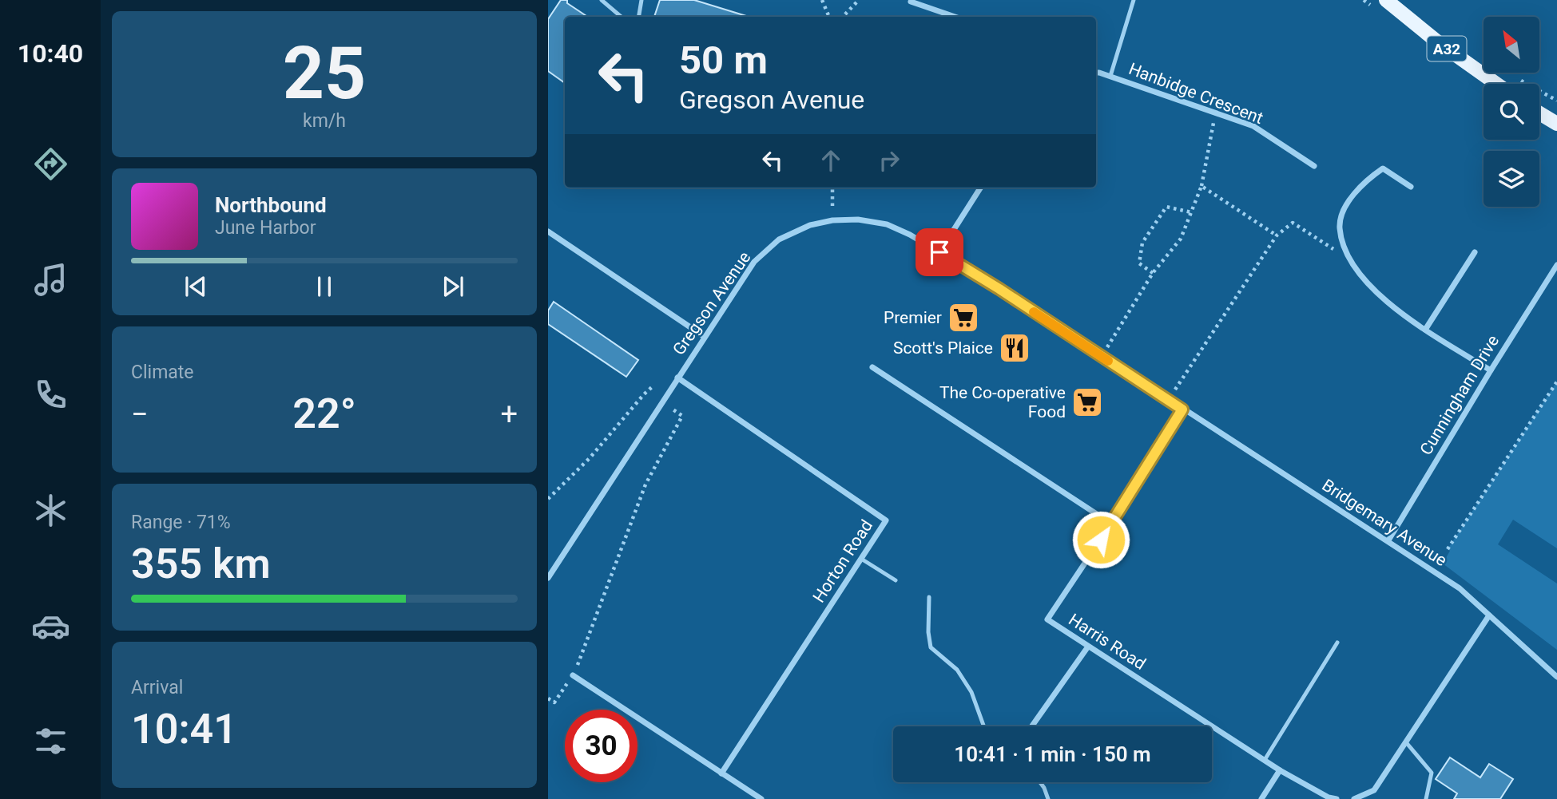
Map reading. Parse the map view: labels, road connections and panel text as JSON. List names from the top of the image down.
{
  "streets": {
    "main road": ["A32"],
    "street": [
      "Hanbidge Crescent",
      "Gregson Avenue",
      "Cunningham Drive",
      "Bridgemary Avenue",
      "Horton Road",
      "Harris Road"
    ]
  },
  "crossings": [
    ["Gregson Avenue", "Bridgemary Avenue"],
    ["Gregson Avenue", "Horton Road"],
    ["Gregson Avenue", "Harris Road"],
    ["Cunningham Drive", "Bridgemary Avenue"],
    ["Bridgemary Avenue", "Harris Road"]
  ],
  "places": {
    "supermarket": ["Premier", "The Co-operative Food"],
    "restaurant": ["Scott's Plaice"]
  },
  "north": "top left",
  "page": {
    "tabs": "10:40",
    "tile": [
      ["25", "km/h"],
      "Climate",
      ["Range · 71%", "355 km"],
      ["Arrival", "10:41"]
    ],
    "turn": ["50 m", "Gregson Avenue"],
    "song": ["Northbound", "June Harbor"],
    "heat": ["−", "22°", "+"],
    "limit": "30",
    "trip": "10:41 · 1 min · 150 m"
  }
}
